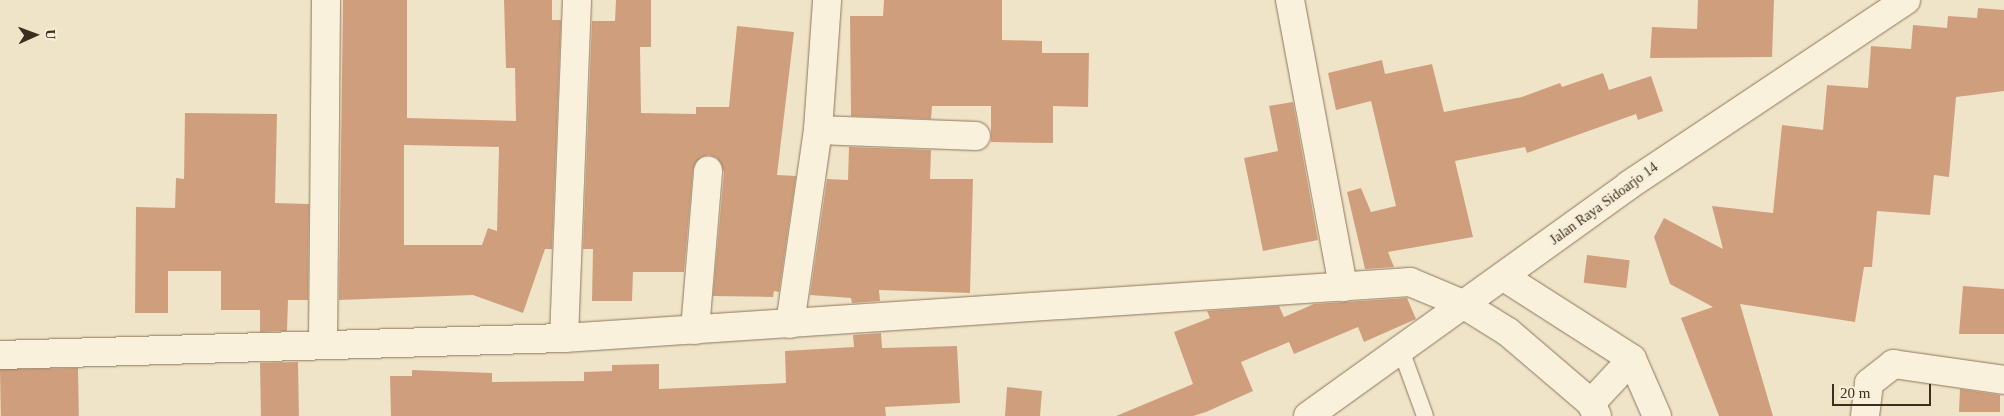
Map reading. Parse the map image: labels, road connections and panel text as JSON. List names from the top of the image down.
{
  "streets": {
    "street": ["Jalan Raya Sidoarjo 14"]
  },
  "scale_bar": "20 m",
  "north": "right"
}
